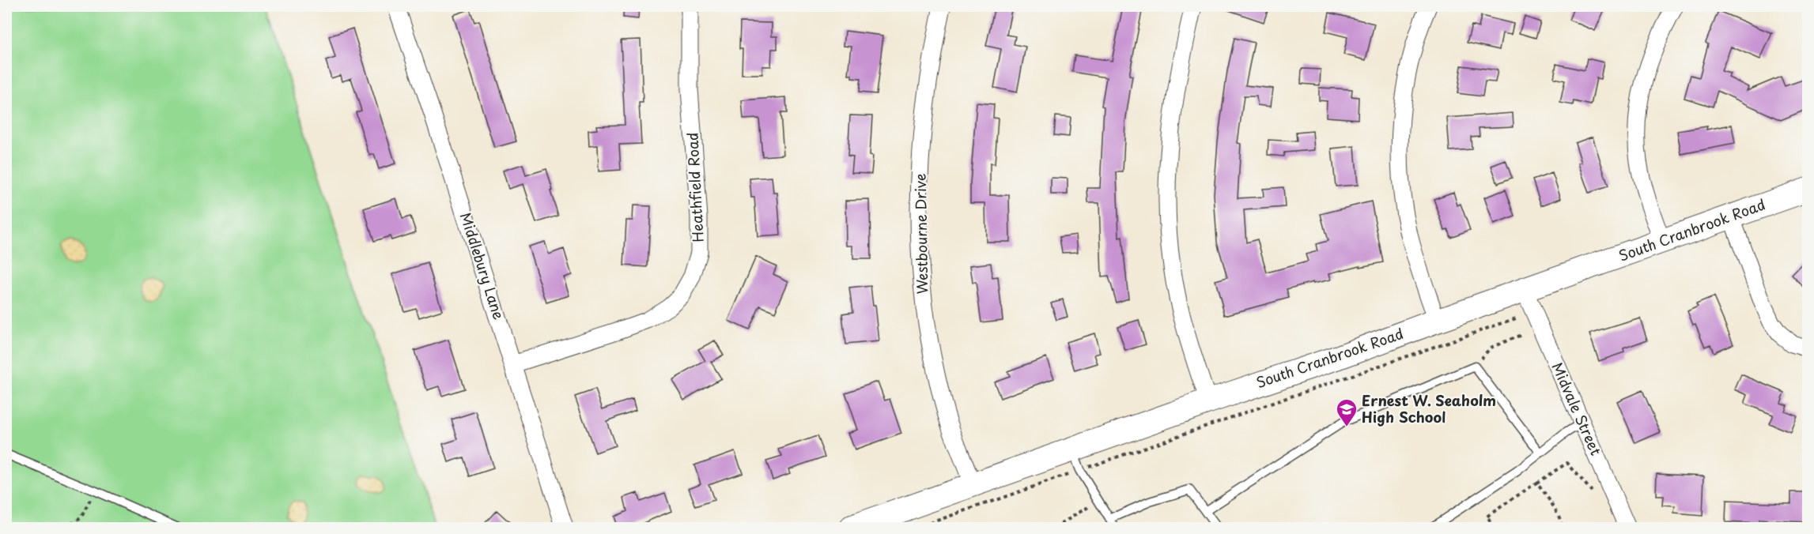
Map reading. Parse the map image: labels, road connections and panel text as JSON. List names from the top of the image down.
{
  "streets": {
    "street": [
      "Heathfield Road",
      "South Cranbrook Road",
      "Westbourne Drive",
      "Middlebury Lane",
      "Midvale Street"
    ]
  },
  "crossings": [
    ["Heathfield Road", "Middlebury Lane"],
    ["South Cranbrook Road", "Westbourne Drive"],
    ["South Cranbrook Road", "Midvale Street"]
  ],
  "places": {
    "school or university": ["Ernest W. Seaholm High School"]
  }
}
